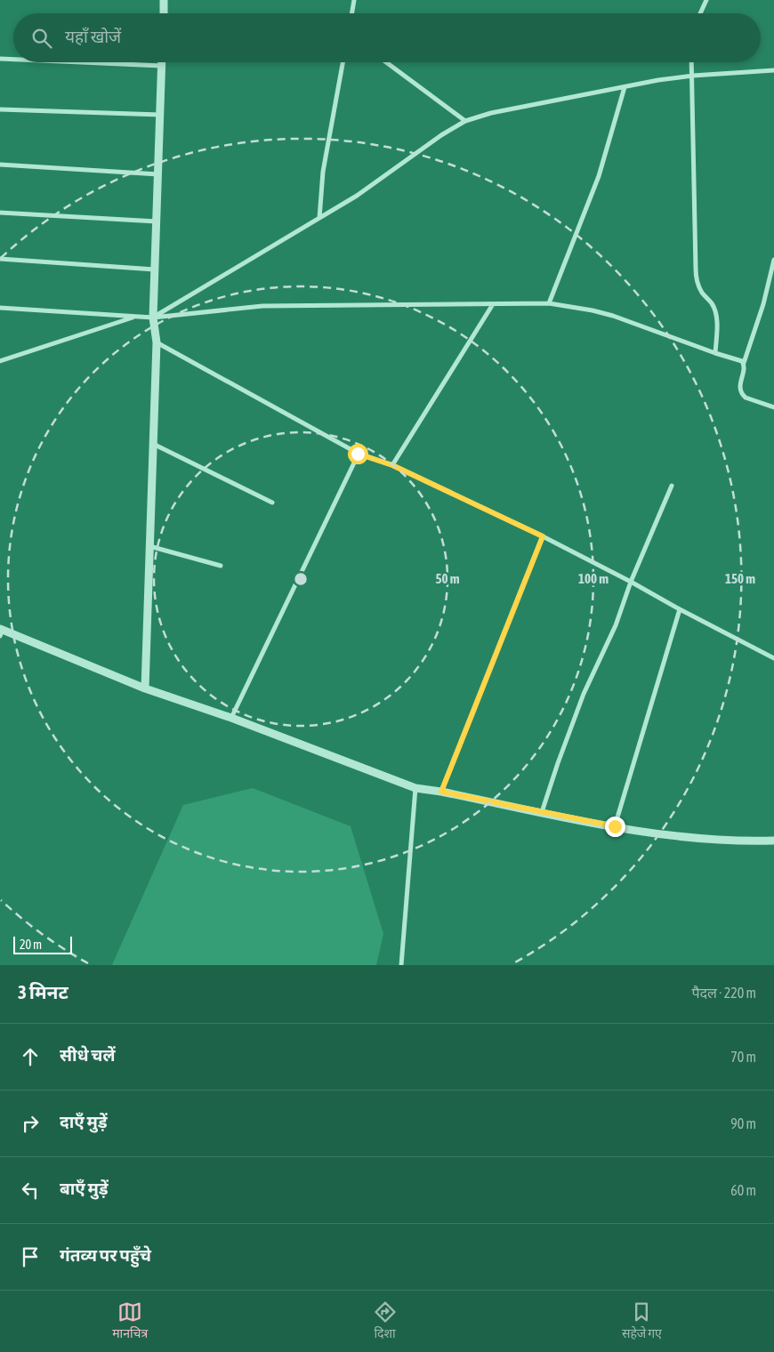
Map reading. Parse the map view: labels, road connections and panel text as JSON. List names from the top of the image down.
{
  "scale_bar": "20 m",
  "page": {
    "search": "यहाँ खोजें",
    "scale": "20 m",
    "heading": ["3 मिनट", "पैदल · 220 m"],
    "list": [
      ["सीधे चलें", "70 m"],
      ["दाएँ मुड़ें", "90 m"],
      ["बाएँ मुड़ें", "60 m"],
      "गंतव्य पर पहुँचे"
    ],
    "nav": ["मानचित्र", "दिशा", "सहेजे गए"]
  },
  "rings": ["50 m", "100 m", "150 m"]
}
